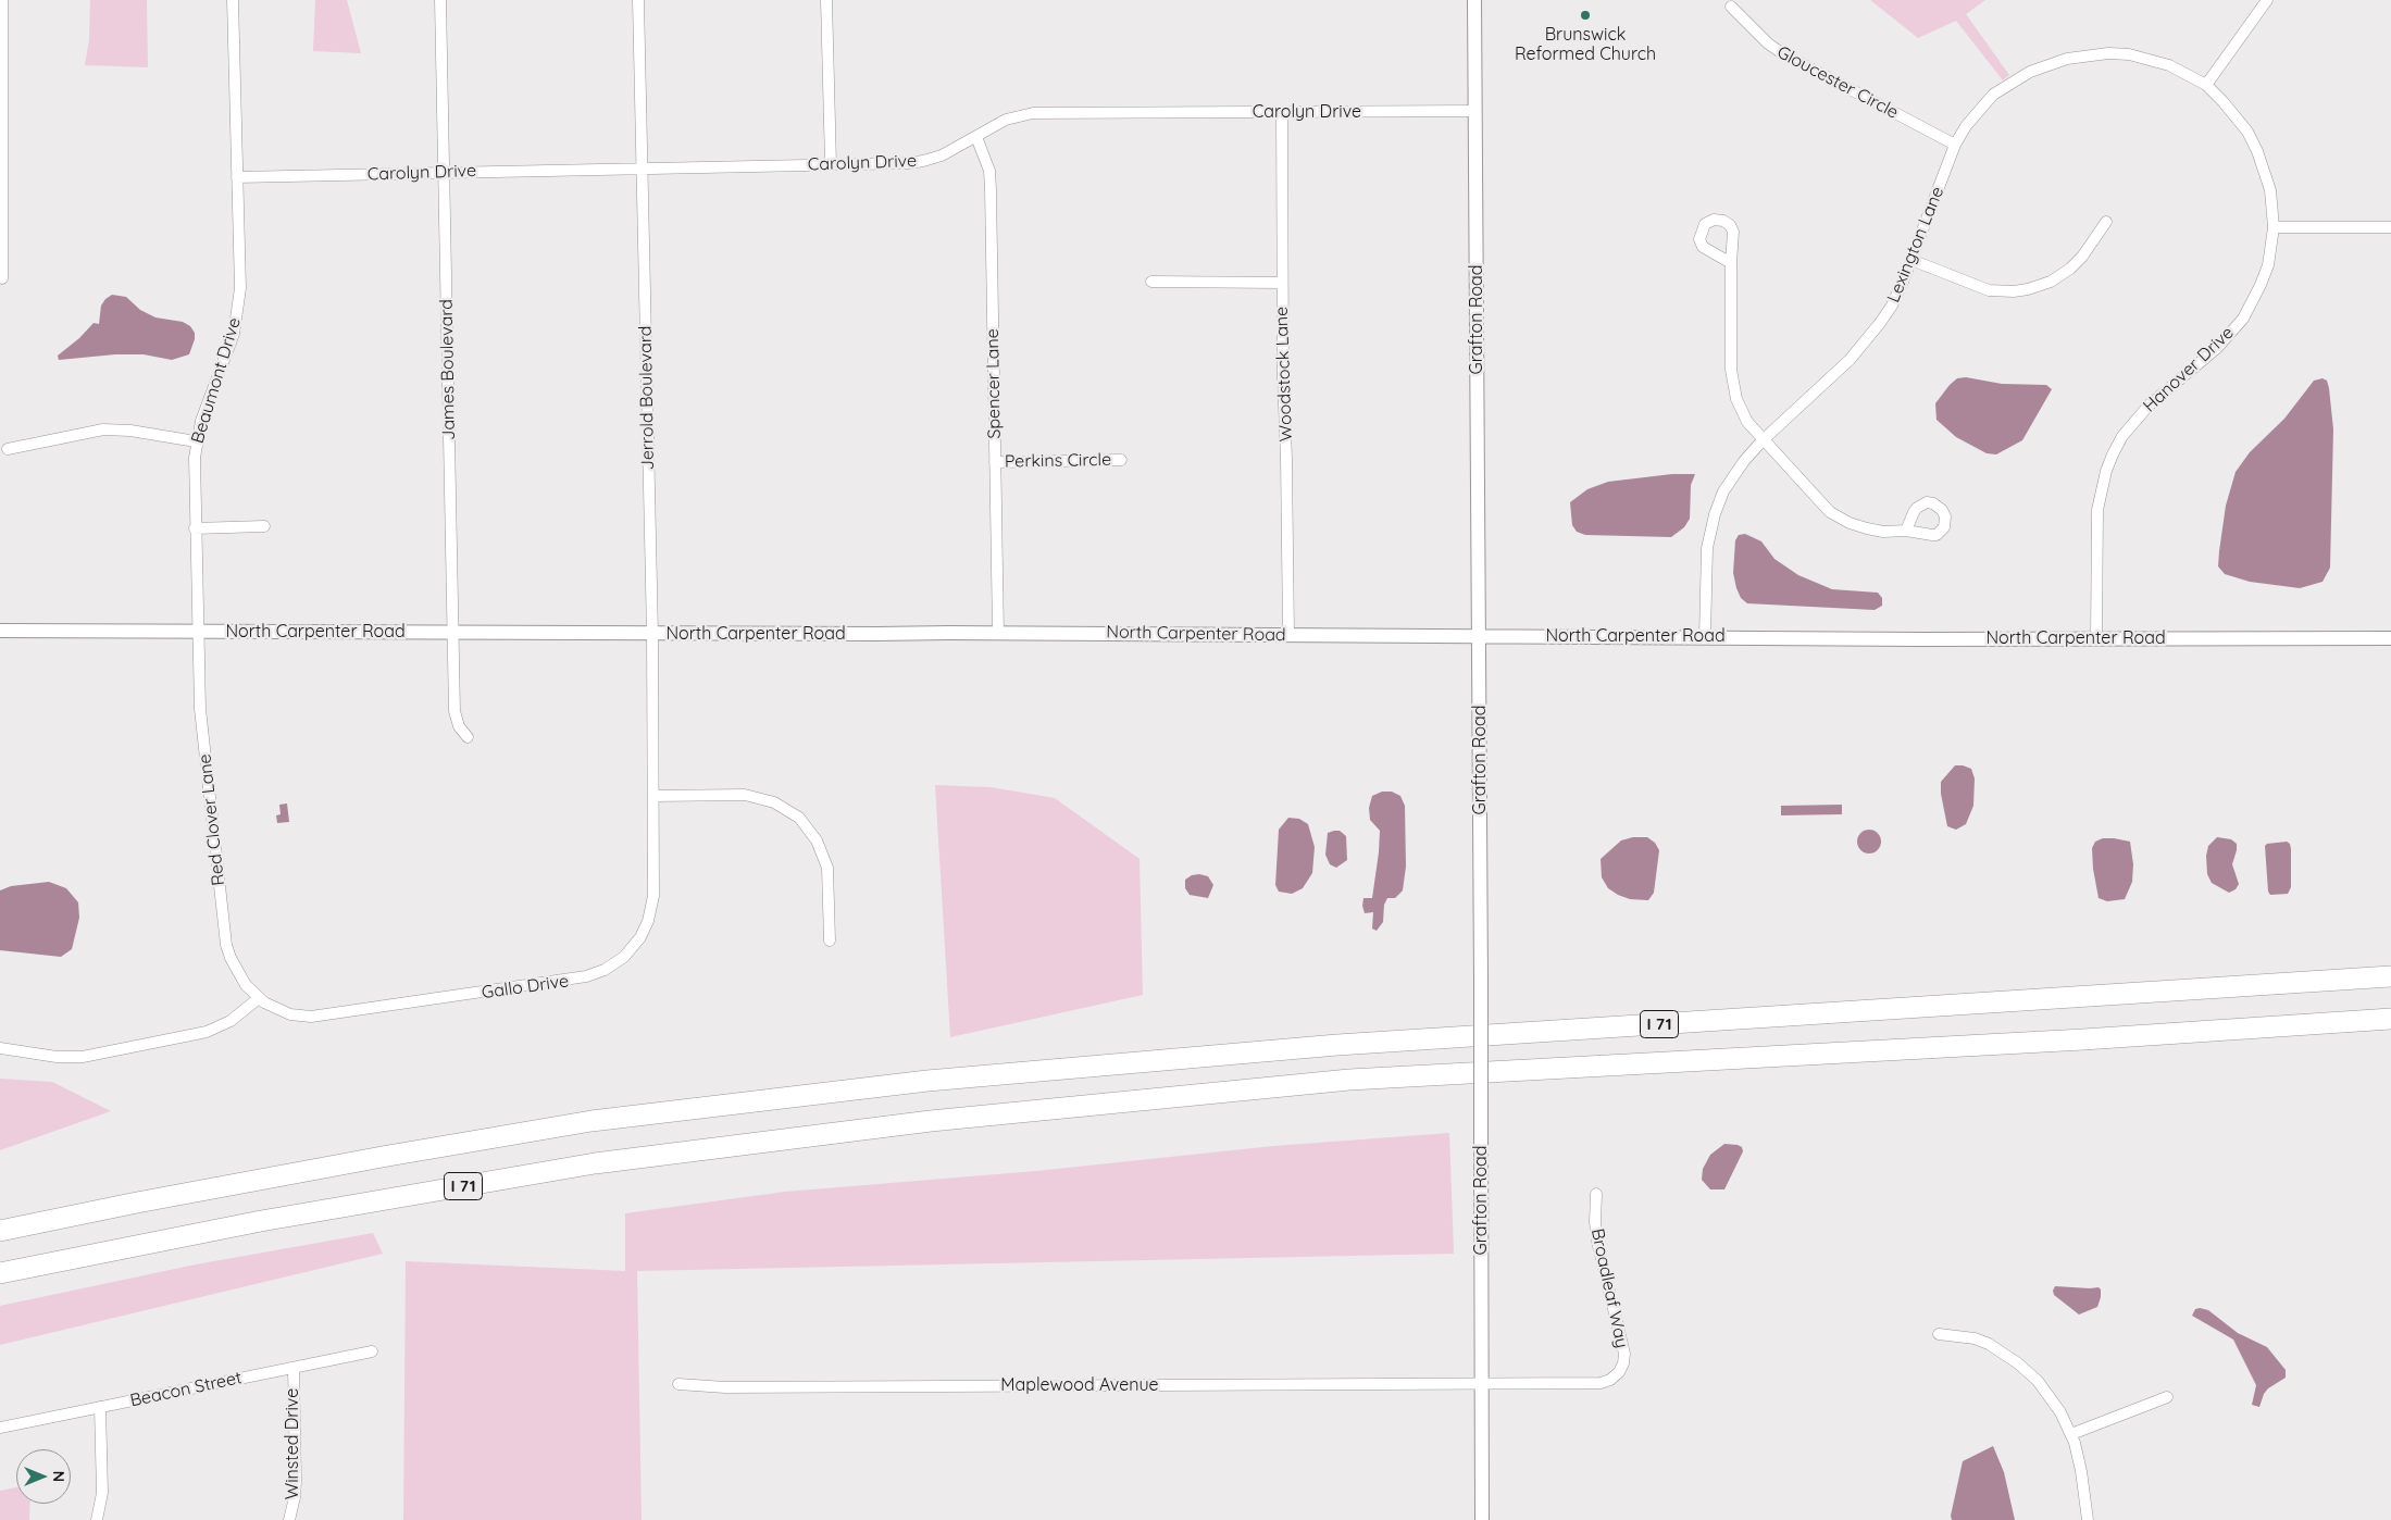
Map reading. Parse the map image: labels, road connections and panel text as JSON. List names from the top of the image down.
{
  "streets": {
    "highway": ["I 71"],
    "street": [
      "Gloucester Circle",
      "Carolyn Drive",
      "Lexington Lane",
      "Grafton Road",
      "James Boulevard",
      "Hanover Drive",
      "Woodstock Lane",
      "Beaumont Drive",
      "Spencer Lane",
      "Jerrold Boulevard",
      "Perkins Circle",
      "North Carpenter Road",
      "Red Clover Lane",
      "Gallo Drive",
      "Broadleaf Way",
      "Maplewood Avenue",
      "Beacon Street",
      "Winsted Drive"
    ]
  },
  "crossings": [
    ["Gloucester Circle", "Lexington Lane"],
    ["Carolyn Drive", "Grafton Road"],
    ["Carolyn Drive", "James Boulevard"],
    ["Carolyn Drive", "Woodstock Lane"],
    ["Carolyn Drive", "Beaumont Drive"],
    ["Carolyn Drive", "Spencer Lane"],
    ["Carolyn Drive", "Jerrold Boulevard"],
    ["Lexington Lane", "Hanover Drive"],
    ["Lexington Lane", "North Carpenter Road"],
    ["Grafton Road", "North Carpenter Road"],
    ["Grafton Road", "Broadleaf Way"],
    ["Grafton Road", "Maplewood Avenue"],
    ["James Boulevard", "North Carpenter Road"],
    ["Hanover Drive", "North Carpenter Road"],
    ["Woodstock Lane", "North Carpenter Road"],
    ["Beaumont Drive", "North Carpenter Road"],
    ["Beaumont Drive", "Red Clover Lane"],
    ["Spencer Lane", "Perkins Circle"],
    ["Spencer Lane", "North Carpenter Road"],
    ["Jerrold Boulevard", "North Carpenter Road"],
    ["Jerrold Boulevard", "Gallo Drive"],
    ["North Carpenter Road", "Red Clover Lane"],
    ["Red Clover Lane", "Gallo Drive"],
    ["Broadleaf Way", "Maplewood Avenue"],
    ["Beacon Street", "Winsted Drive"]
  ],
  "places": ["Brunswick Reformed Church"],
  "north": "right"
}
